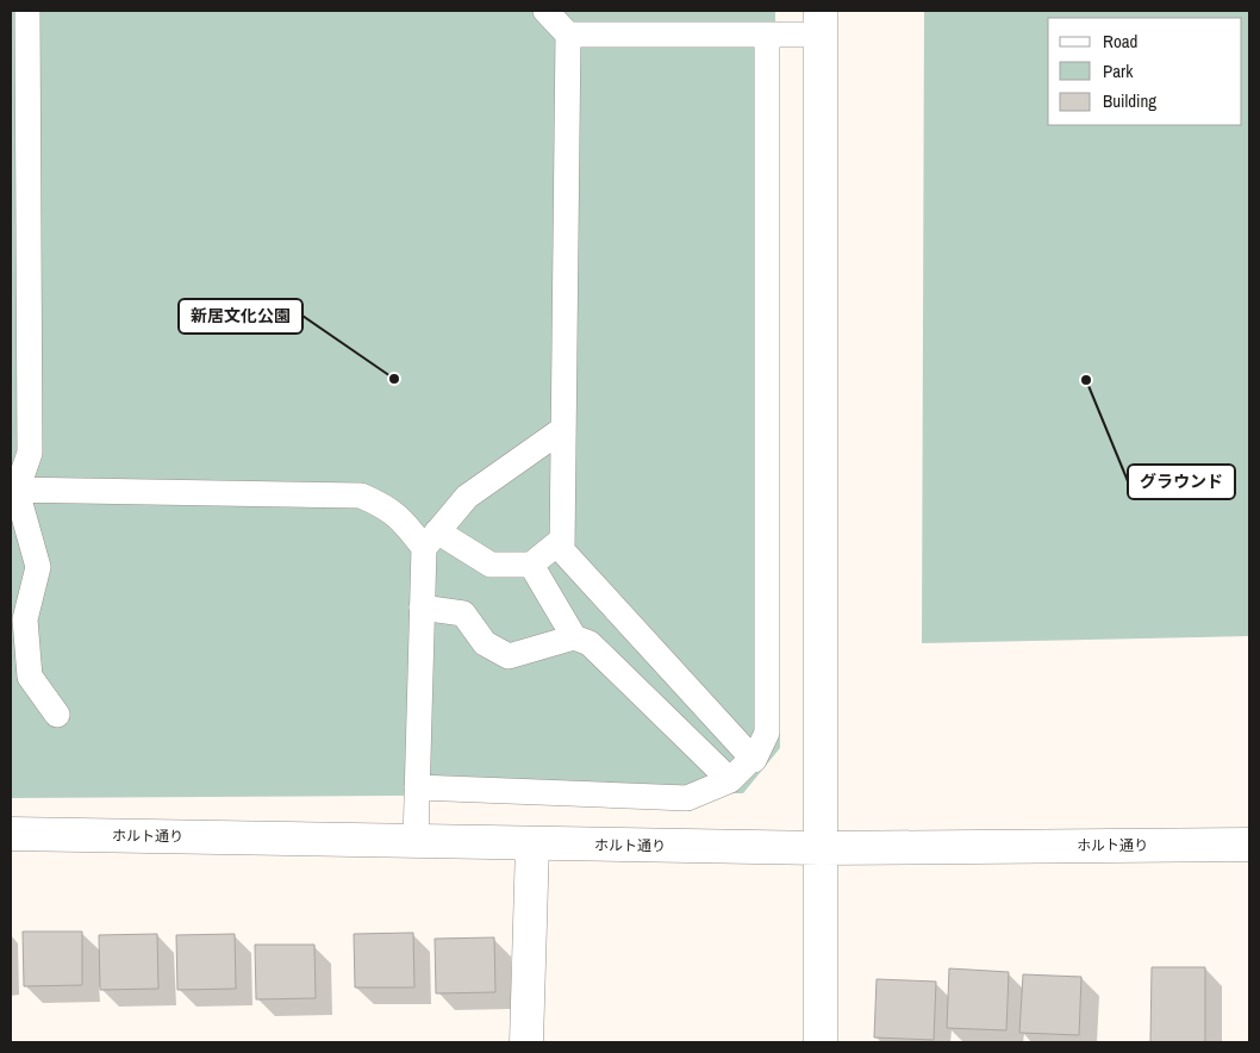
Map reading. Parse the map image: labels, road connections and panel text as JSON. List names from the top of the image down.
{
  "streets": {
    "street": ["ホルト通り"]
  },
  "places": ["新居文化公園", "グラウンド"],
  "legend": ["Road", "Park", "Building"]
}
